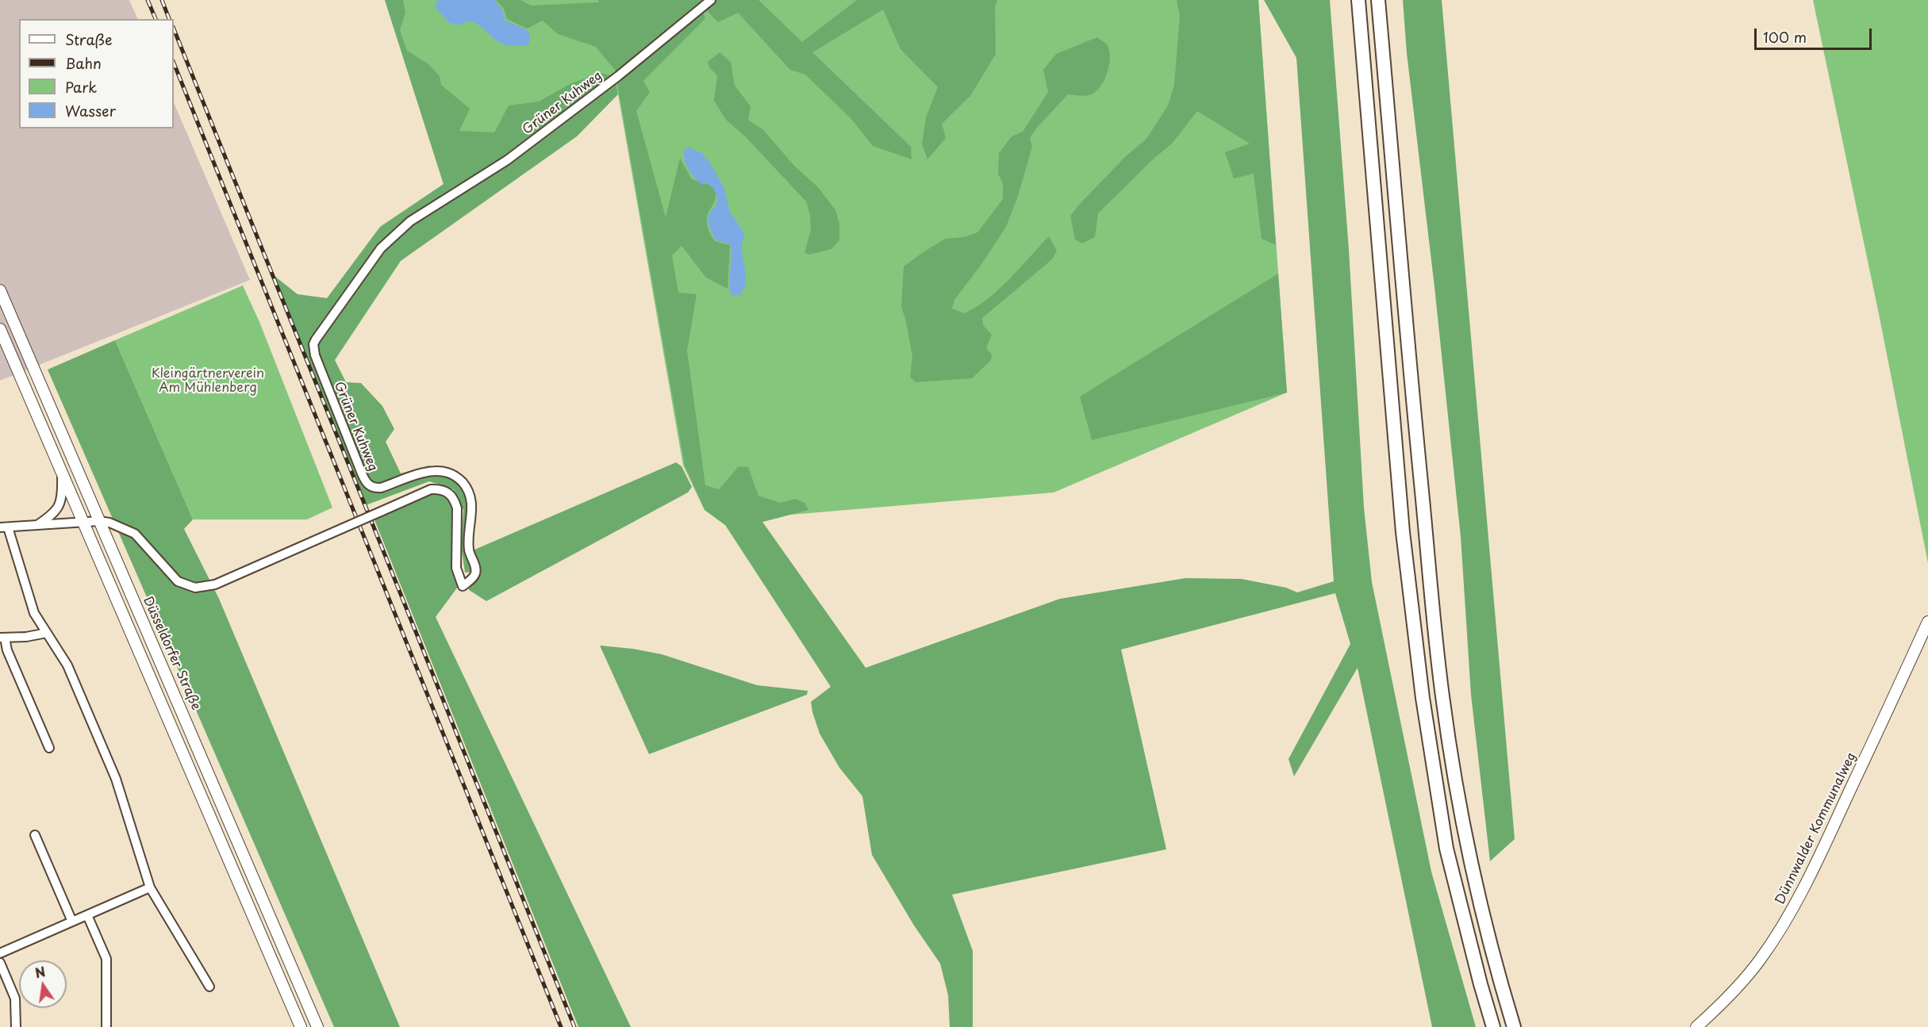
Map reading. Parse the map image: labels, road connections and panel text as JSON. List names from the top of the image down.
{
  "streets": {
    "main road": ["Düsseldorfer Straße", "Dünnwalder Kommunalweg"],
    "street": ["Grüner Kuhweg"]
  },
  "crossings": [
    ["Grüner Kuhweg", "Düsseldorfer Straße"]
  ],
  "parks": ["Kleingärtnerverein Am Mühlenberg"],
  "legend": [
    "Straße",
    "Bahn",
    "Park",
    "Wasser"
  ],
  "scale_bar": "100 m",
  "north": "top"
}
